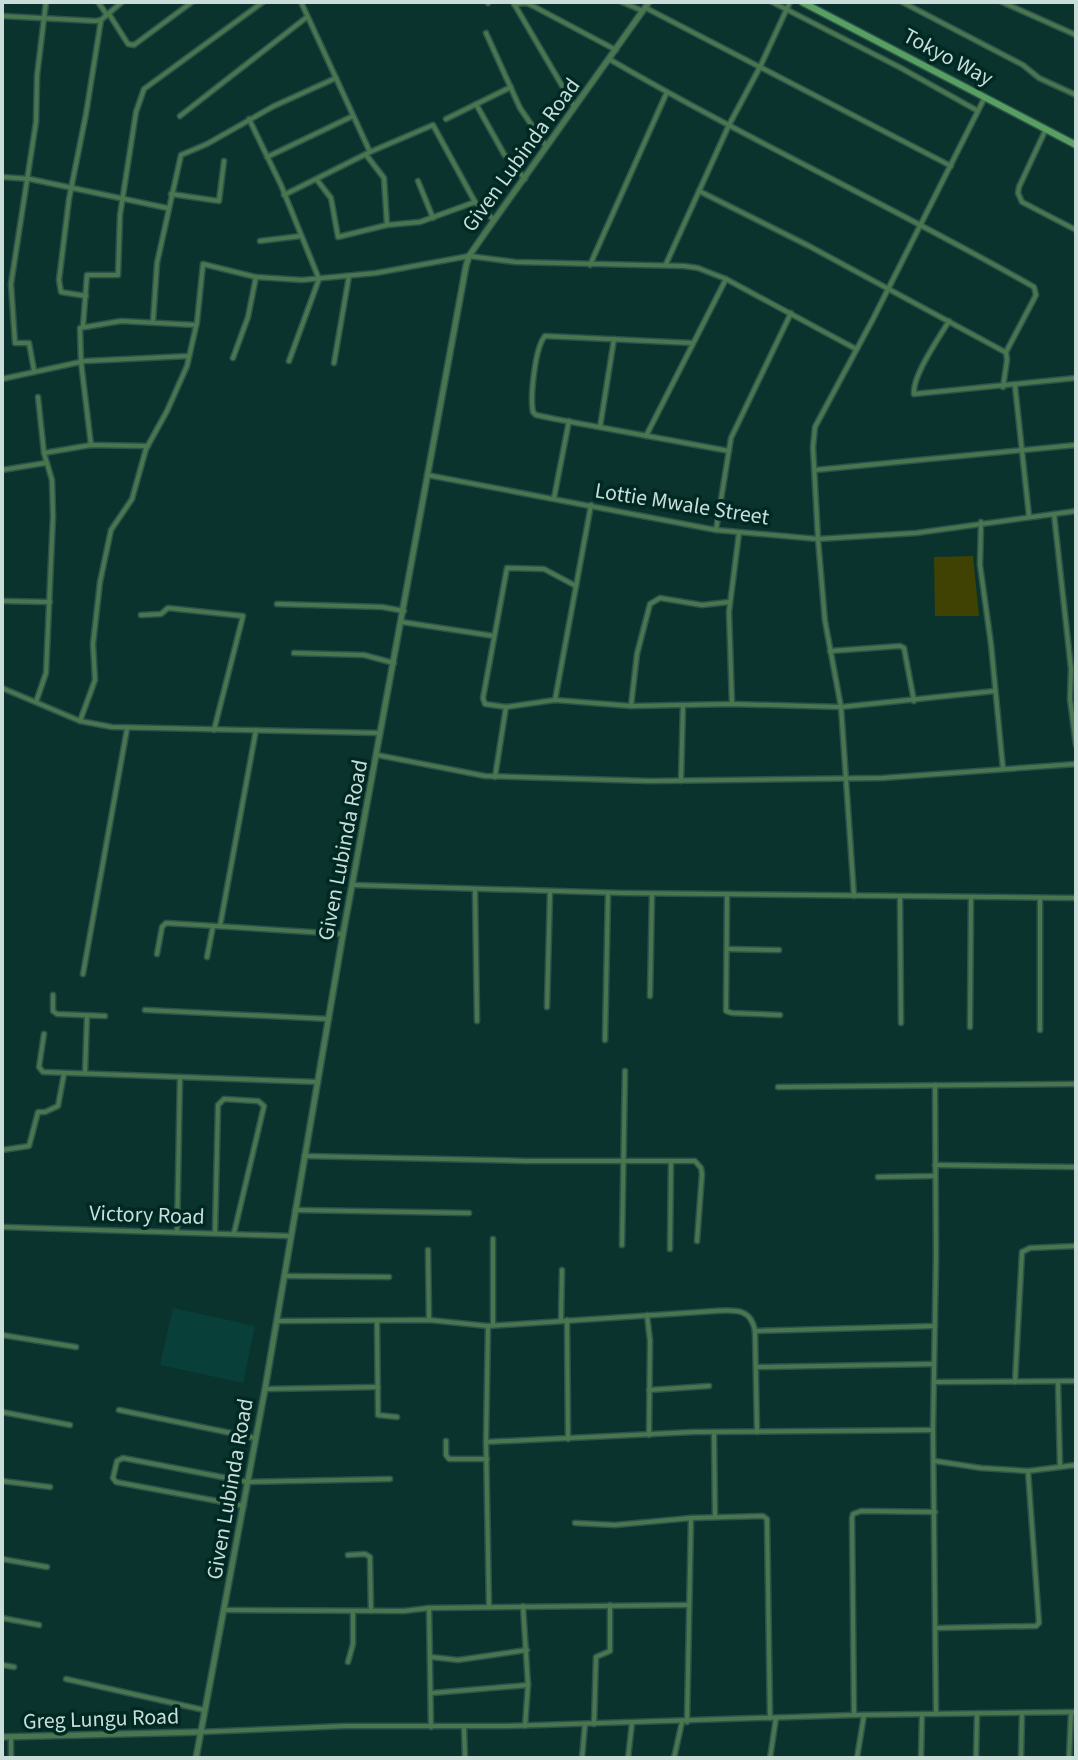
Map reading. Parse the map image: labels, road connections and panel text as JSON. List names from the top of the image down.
{
  "streets": {
    "main road": ["Tokyo Way"],
    "street": [
      "Given Lubinda Road",
      "Lottie Mwale Street",
      "Victory Road",
      "Greg Lungu Road"
    ]
  },
  "crossings": [
    ["Given Lubinda Road", "Lottie Mwale Street"],
    ["Given Lubinda Road", "Victory Road"],
    ["Given Lubinda Road", "Greg Lungu Road"]
  ]
}
